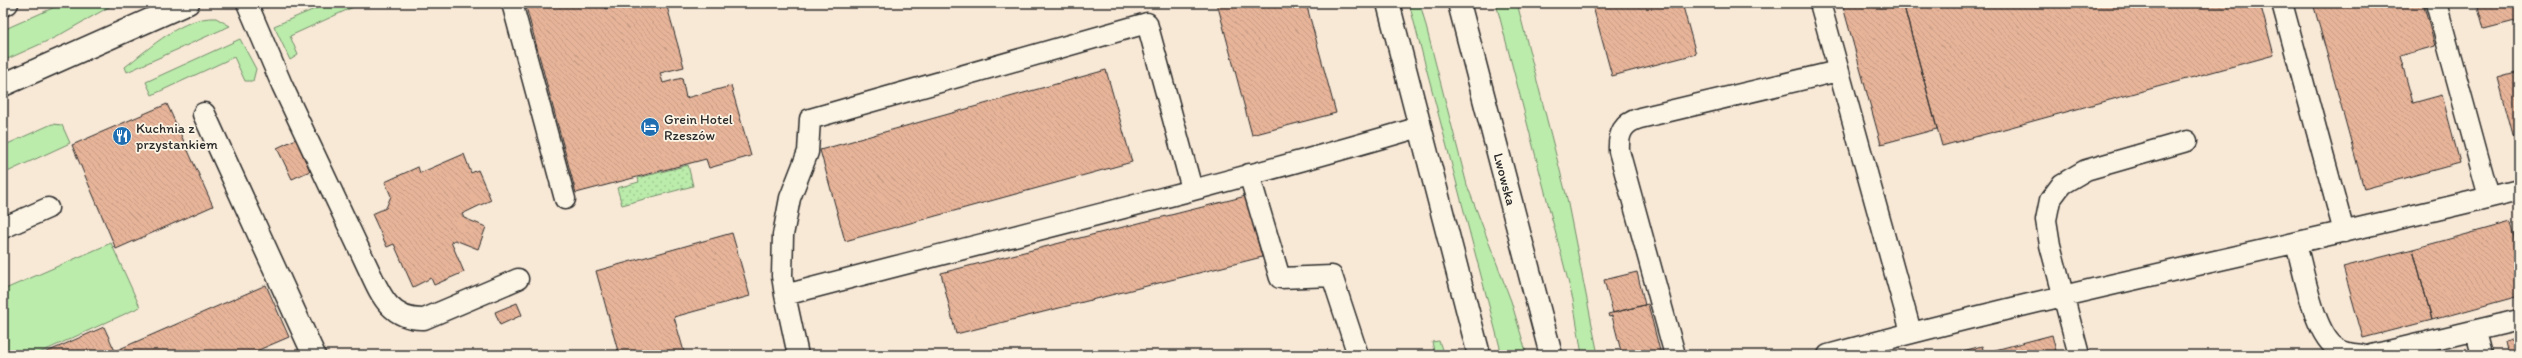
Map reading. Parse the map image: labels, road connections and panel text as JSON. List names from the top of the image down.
{
  "streets": {
    "main road": ["Lwowska"]
  },
  "places": {
    "hotel": ["Grein Hotel Rzeszów"],
    "restaurant": ["Kuchnia z przystankiem"]
  }
}
